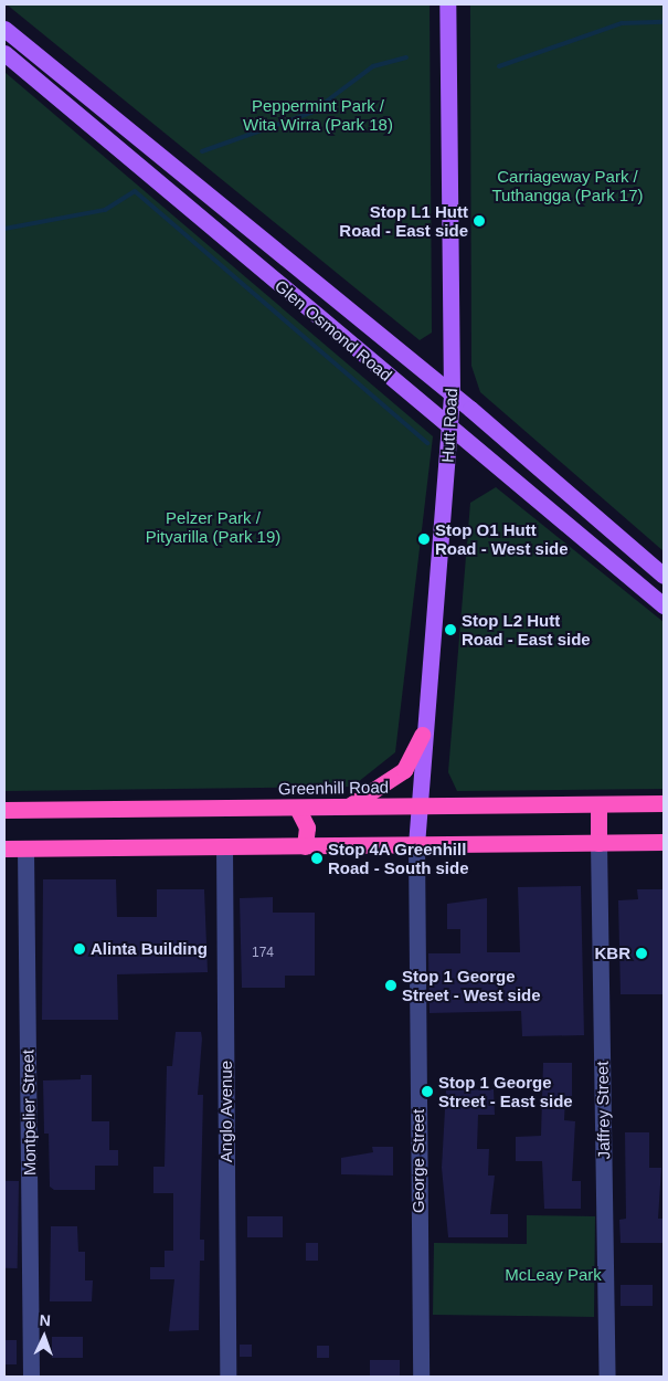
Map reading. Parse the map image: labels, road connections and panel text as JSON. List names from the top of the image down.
{
  "streets": {
    "highway": ["Greenhill Road"],
    "main road": ["Glen Osmond Road", "Hutt Road"],
    "street": [
      "Jaffrey Street",
      "Anglo Avenue",
      "Montpelier Street",
      "George Street"
    ]
  },
  "crossings": [
    ["Glen Osmond Road", "Hutt Road"],
    ["Hutt Road", "Greenhill Road"],
    ["Hutt Road", "George Street"]
  ],
  "parks": [
    "Peppermint Park / Wita Wirra (Park 18)",
    "Carriageway Park / Tuthangga (Park 17)",
    "Pelzer Park / Pityarilla (Park 19)",
    "McLeay Park"
  ],
  "places": [
    "Stop L1 Hutt Road - East side",
    "Stop O1 Hutt Road - West side",
    "Stop L2 Hutt Road - East side",
    "Stop 4A Greenhill Road - South side",
    "Alinta Building",
    "KBR",
    "Stop 1 George Street - West side",
    "Stop 1 George Street - East side"
  ],
  "house_numbers": ["174"],
  "north": "top"
}
